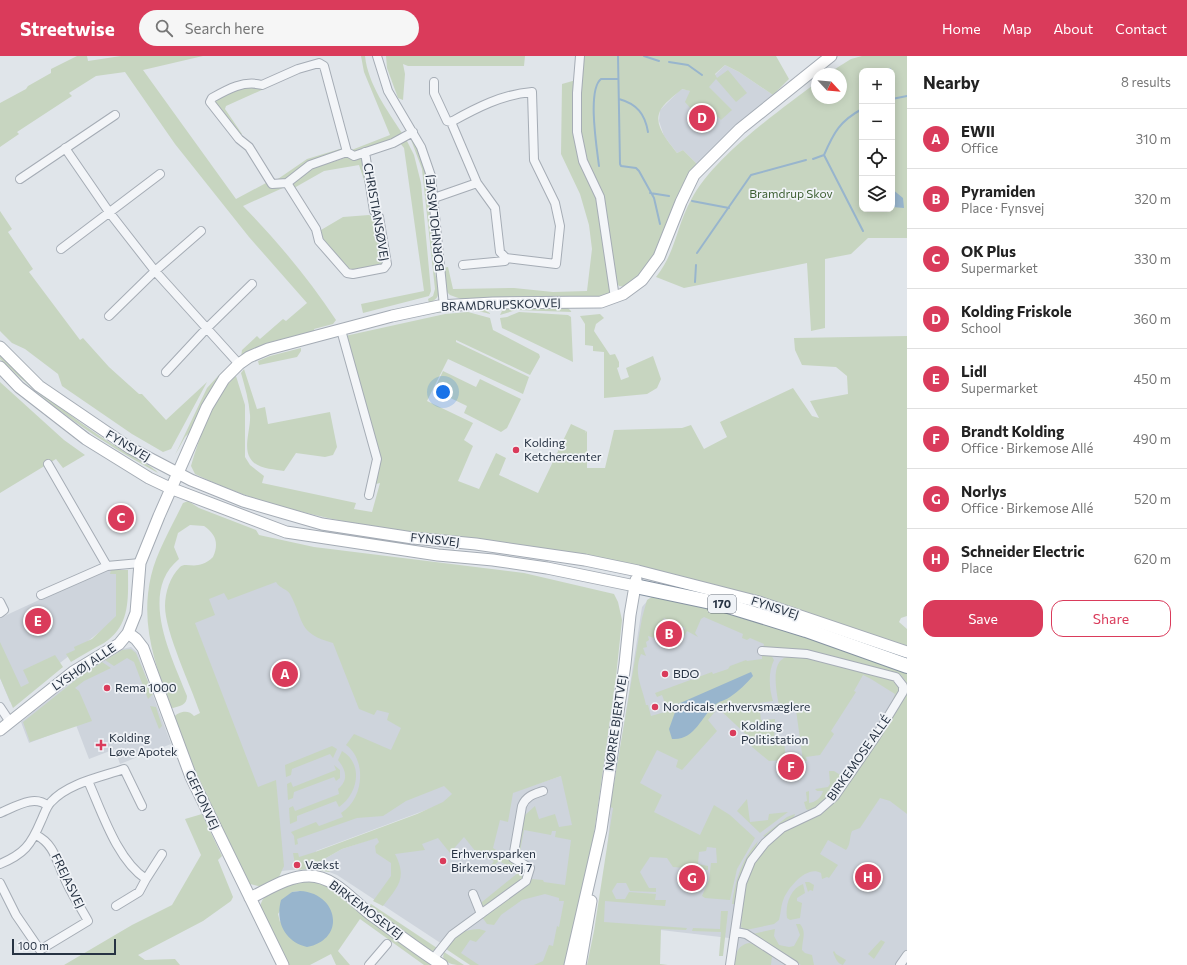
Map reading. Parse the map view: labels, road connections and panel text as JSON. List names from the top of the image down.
{
  "streets": {
    "highway": ["FYNSVEJ", "170"],
    "main road": [
      "BRAMDRUPSKOVVEJ",
      "LYSHØJ ALLE",
      "NØRRE BJERTVEJ",
      "GEFIONVEJ",
      "BIRKEMOSEVEJ"
    ],
    "street": [
      "CHRISTIANSØVEJ",
      "BORNHOLMSVEJ",
      "BIRKEMOSE ALLÉ",
      "FREJASVEJ"
    ]
  },
  "crossings": [
    ["CHRISTIANSØVEJ", "BORNHOLMSVEJ"],
    ["BORNHOLMSVEJ", "BRAMDRUPSKOVVEJ"],
    ["BRAMDRUPSKOVVEJ", "FYNSVEJ"],
    ["BRAMDRUPSKOVVEJ", "LYSHØJ ALLE"],
    ["FYNSVEJ", "LYSHØJ ALLE"],
    ["FYNSVEJ", "NØRRE BJERTVEJ"],
    ["LYSHØJ ALLE", "GEFIONVEJ"],
    ["GEFIONVEJ", "BIRKEMOSEVEJ"]
  ],
  "parks": ["Bramdrup Skov"],
  "places": {
    "other": [
      "Kolding Ketchercenter",
      "BDO",
      "Rema 1000",
      "Nordicals erhvervsmæglere",
      "Kolding Politistation",
      "Erhvervsparken Birkemosevej 7",
      "Vækst"
    ],
    "health": ["Kolding Løve Apotek"]
  },
  "scale_bar": "100 m",
  "north": "bottom right",
  "page": {
    "header": "Streetwise",
    "search": "Search here",
    "nav": [
      "Home",
      "Map",
      "About",
      "Contact"
    ],
    "heading": ["Nearby", "8 results"],
    "map_buttons": ["+", "−"],
    "pins": [
      "D",
      "C",
      "E",
      "B",
      "A",
      "F",
      "H",
      "G"
    ],
    "list": [
      {
        "mark": "A",
        "name": "EWII",
        "note": "Office",
        "value": "310 m"
      },
      {
        "mark": "B",
        "name": "Pyramiden",
        "note": "Place · Fynsvej",
        "value": "320 m"
      },
      {
        "mark": "C",
        "name": "OK Plus",
        "note": "Supermarket",
        "value": "330 m"
      },
      {
        "mark": "D",
        "name": "Kolding Friskole",
        "note": "School",
        "value": "360 m"
      },
      {
        "mark": "E",
        "name": "Lidl",
        "note": "Supermarket",
        "value": "450 m"
      },
      {
        "mark": "F",
        "name": "Brandt Kolding",
        "note": "Office · Birkemose Allé",
        "value": "490 m"
      },
      {
        "mark": "G",
        "name": "Norlys",
        "note": "Office · Birkemose Allé",
        "value": "520 m"
      },
      {
        "mark": "H",
        "name": "Schneider Electric",
        "note": "Place",
        "value": "620 m"
      }
    ],
    "buttons": ["Save", "Share"],
    "scale": "100 m"
  }
}
